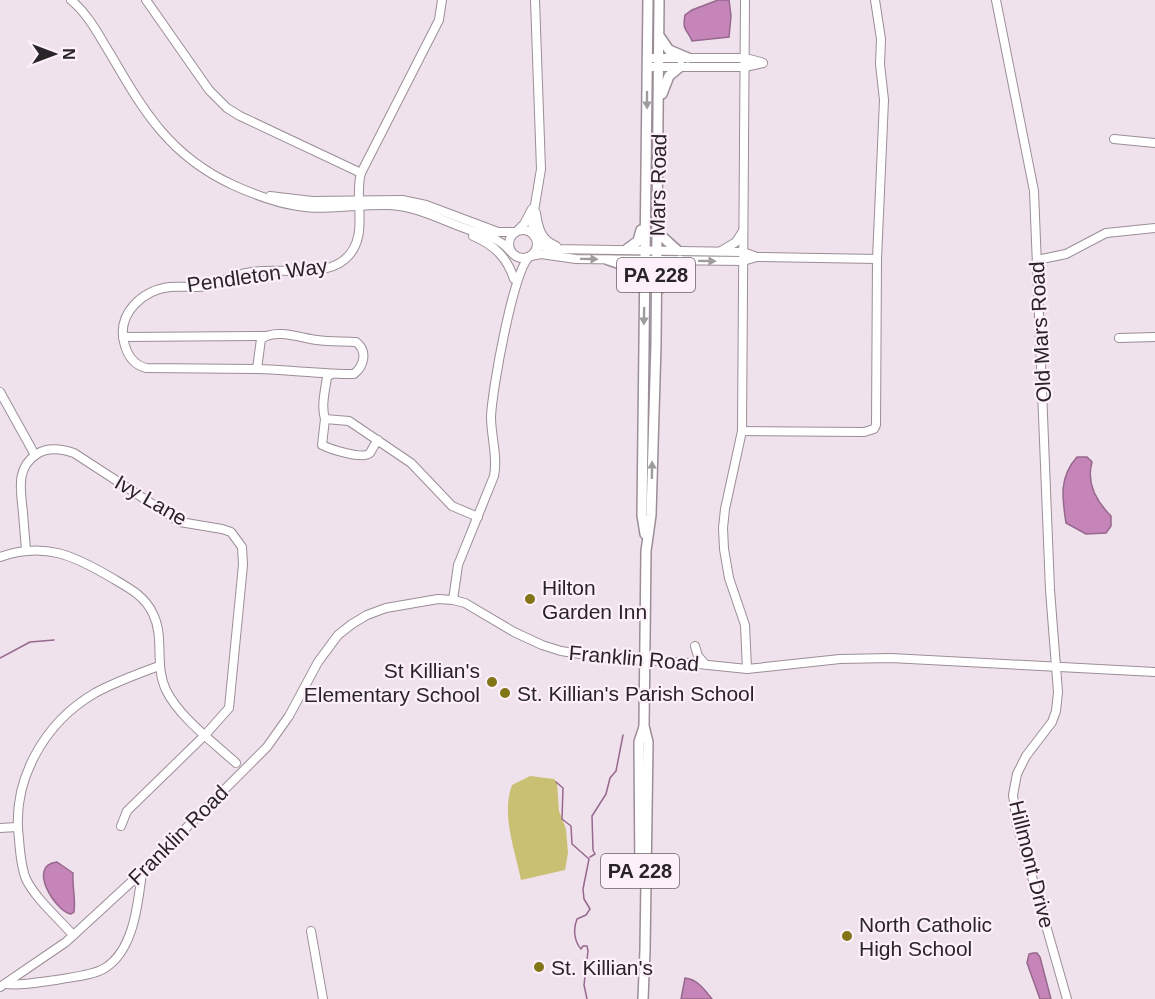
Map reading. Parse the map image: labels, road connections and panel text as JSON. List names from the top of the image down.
{
  "streets": {
    "main road": ["Mars Road", "PA 228"],
    "street": [
      "Pendleton Way",
      "Old Mars Road",
      "Ivy Lane",
      "Franklin Road",
      "Hillmont Drive"
    ]
  },
  "crossings": [
    ["Mars Road", "Franklin Road"],
    ["Old Mars Road", "Franklin Road"],
    ["Old Mars Road", "Hillmont Drive"],
    ["Franklin Road", "Hillmont Drive"]
  ],
  "places": [
    "Hilton Garden Inn",
    "St Killian's Elementary School",
    "St. Killian's Parish School",
    "North Catholic High School",
    "St. Killian's"
  ],
  "north": "right"
}
